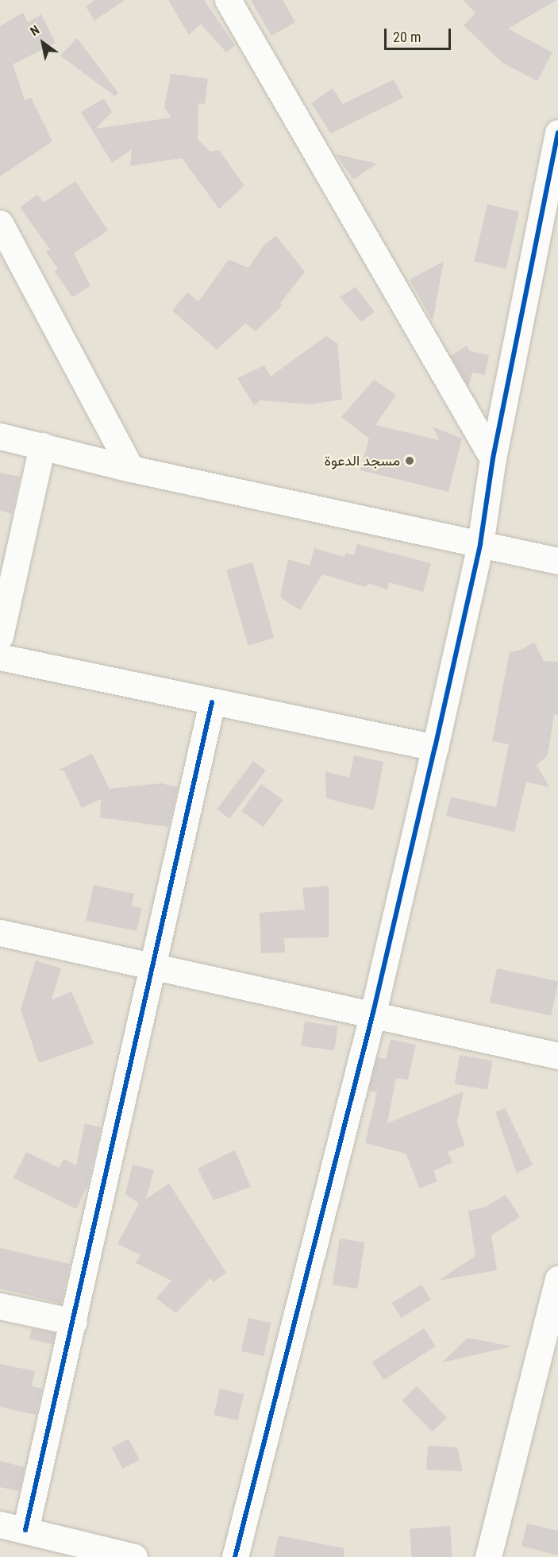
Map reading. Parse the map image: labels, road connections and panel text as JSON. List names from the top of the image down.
{
  "places": ["مسجد الدعوة"],
  "scale_bar": "20 m",
  "north": "top left"
}
